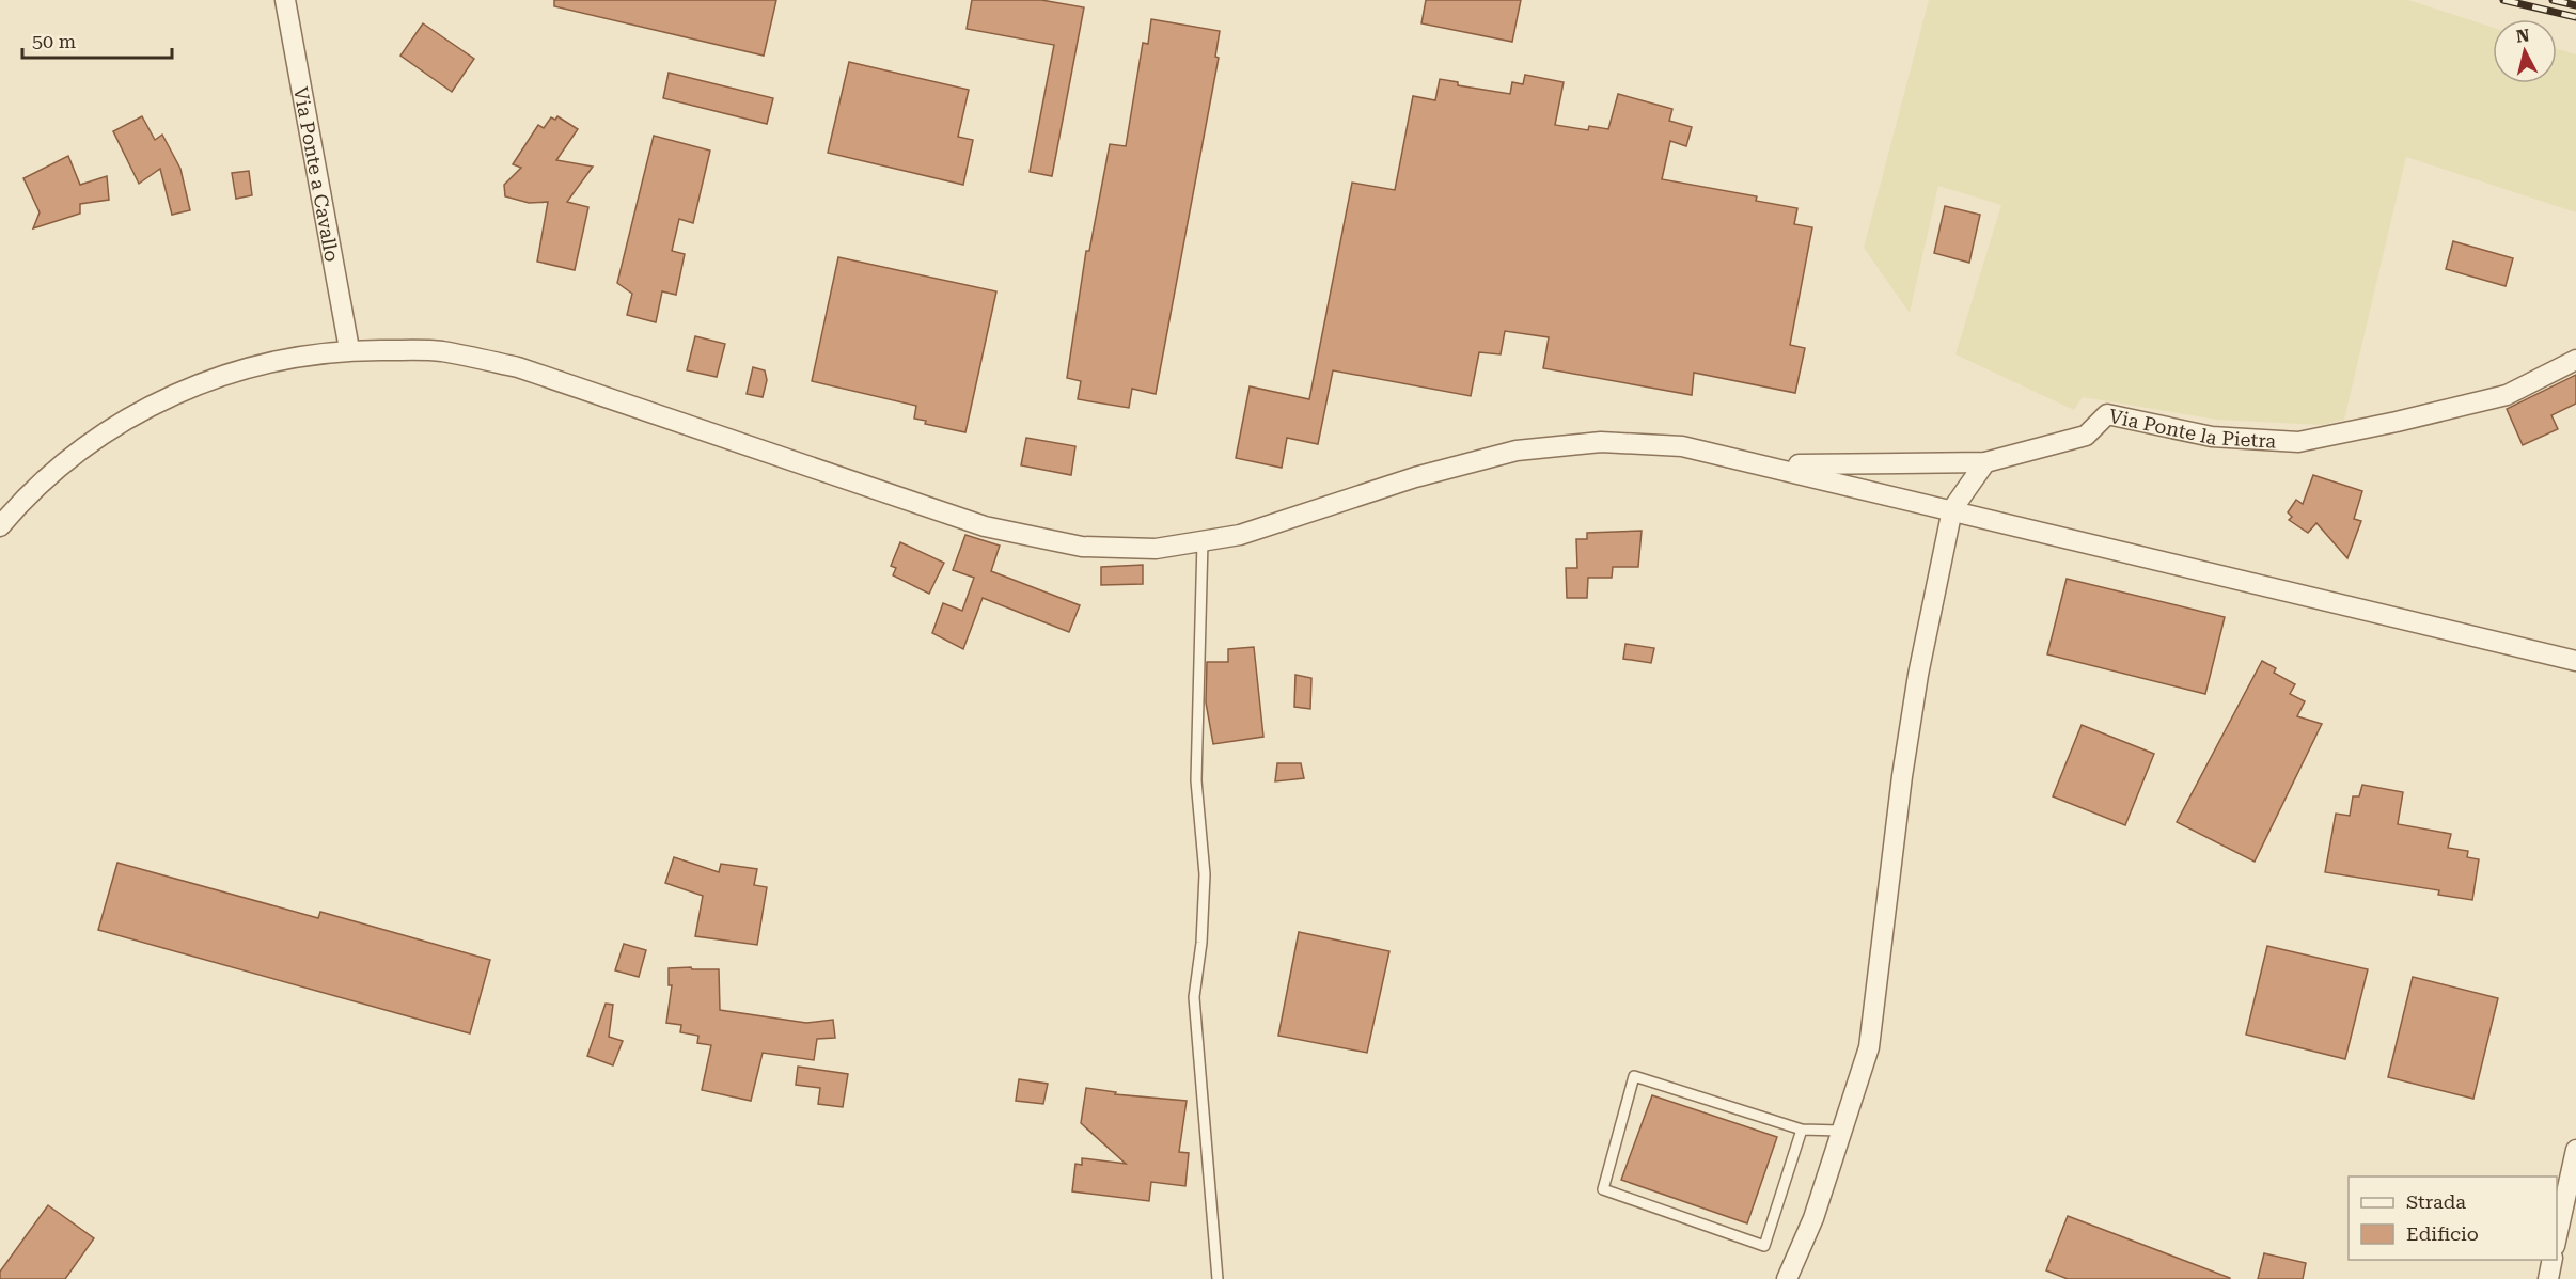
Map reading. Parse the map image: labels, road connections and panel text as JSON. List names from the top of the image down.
{
  "streets": {
    "street": ["Via Ponte a Cavallo", "Via Ponte la Pietra"]
  },
  "legend": ["Strada", "Edificio"],
  "scale_bar": "50 m",
  "north": "top"
}
